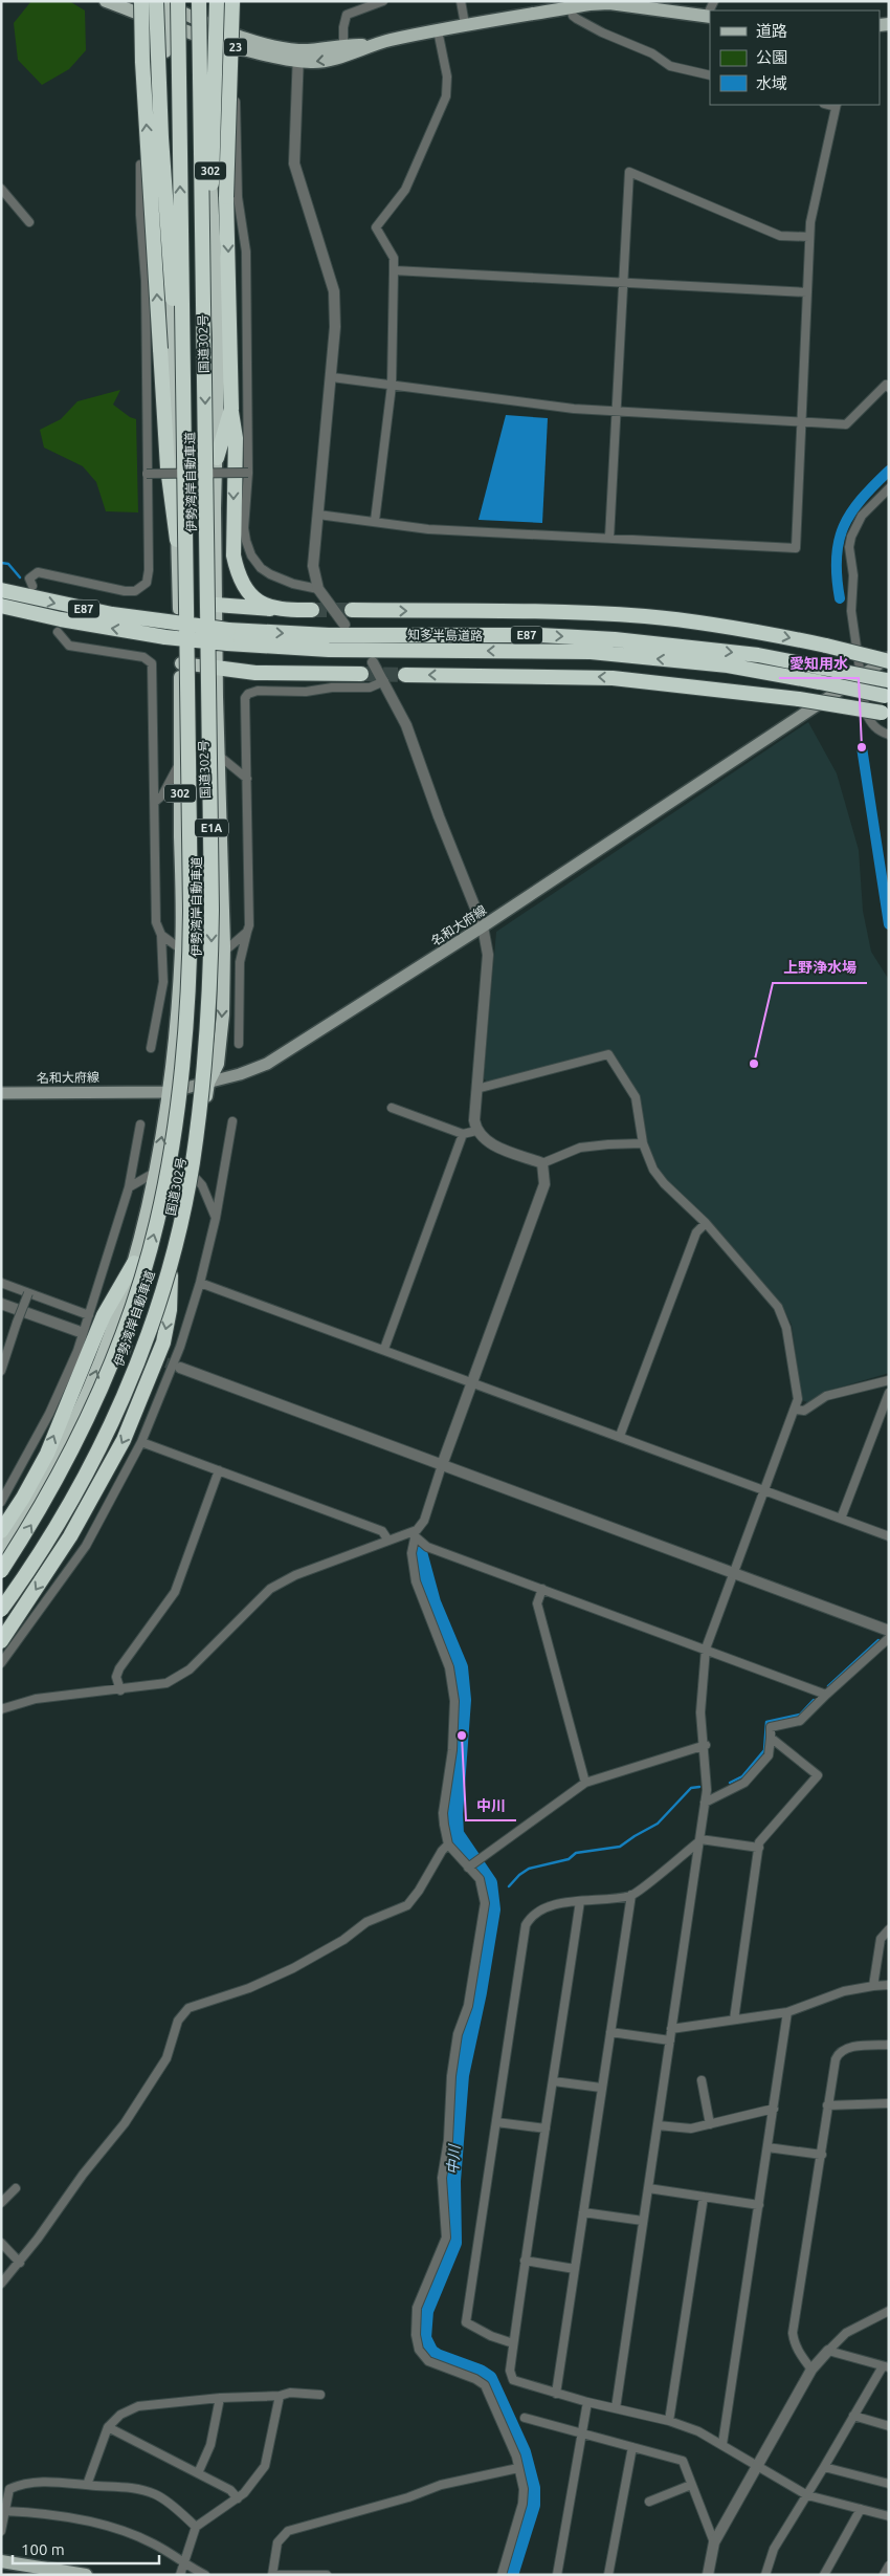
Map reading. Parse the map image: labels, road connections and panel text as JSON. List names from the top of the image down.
{
  "streets": {
    "highway": [
      "302",
      "国道302号",
      "伊勢湾岸自動車道",
      "E87",
      "知多半島道路",
      "E1A"
    ],
    "main road": ["23", "名和大府線"]
  },
  "crossings": [
    ["23", "国道302号"],
    ["23", "伊勢湾岸自動車道"],
    ["国道302号", "伊勢湾岸自動車道"],
    ["国道302号", "名和大府線"]
  ],
  "water": ["中川"],
  "places": ["愛知用水", "上野浄水場", "中川"],
  "legend": ["道路", "公園", "水域"],
  "scale_bar": "100 m"
}
